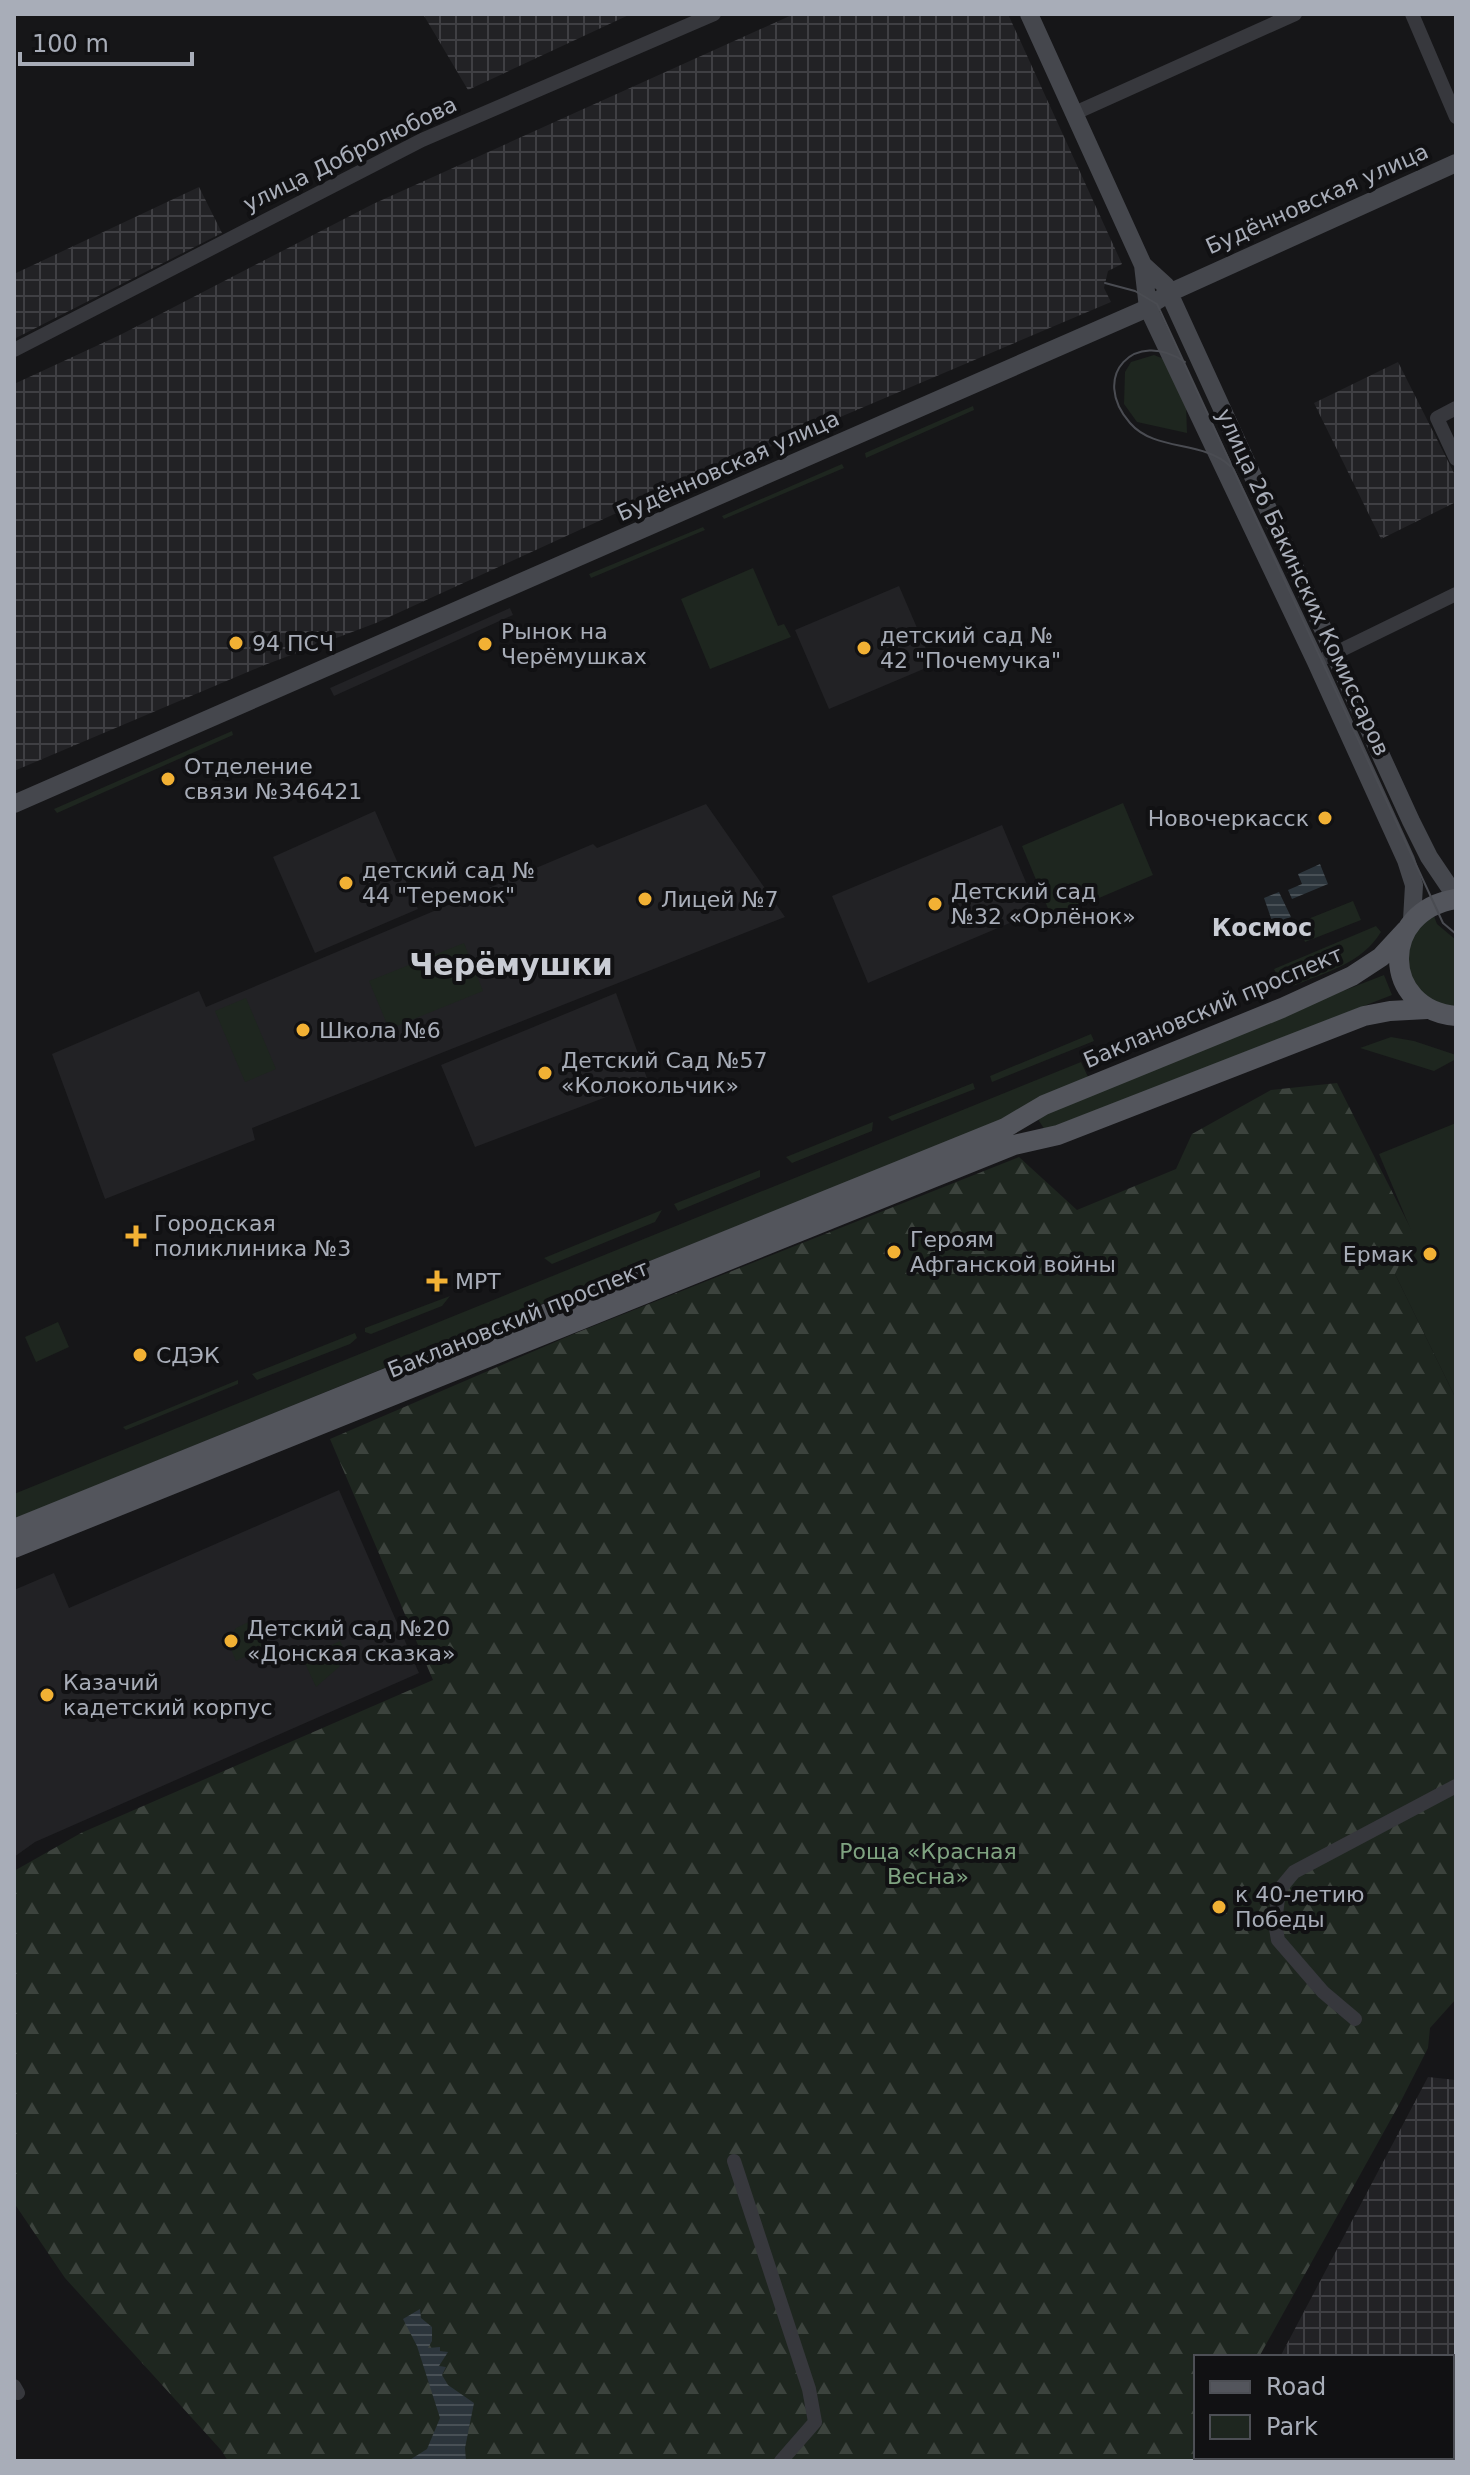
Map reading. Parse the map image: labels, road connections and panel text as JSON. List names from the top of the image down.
{
  "streets": {
    "main road": ["Будённовская улица", "улица 26 Бакинских Комиссаров", "Баклановский проспект"],
    "street": ["улица Добролюбова"]
  },
  "crossings": [
    ["Будённовская улица", "улица 26 Бакинских Комиссаров"],
    ["улица 26 Бакинских Комиссаров", "Баклановский проспект"]
  ],
  "districts": ["Космос", "Черёмушки"],
  "parks": ["Роща «Красная Весна»"],
  "places": {
    "other": [
      "94 ПСЧ",
      "Рынок на Черёмушках",
      "детский сад № 42 \"Почемучка\"",
      "Отделение связи №346421",
      "Новочеркасск",
      "детский сад № 44 \"Теремок\"",
      "Лицей №7",
      "Детский сад №32 «Орлёнок»",
      "Школа №6",
      "Детский Сад №57 «Колокольчик»",
      "Героям Афганской войны",
      "Ермак",
      "СДЭК",
      "Детский сад №20 «Донская сказка»",
      "Казачий кадетский корпус",
      "к 40-летию Победы"
    ],
    "health": ["Городская поликлиника №3", "МРТ"]
  },
  "legend": ["Road", "Park"],
  "scale_bar": "100 m"
}
